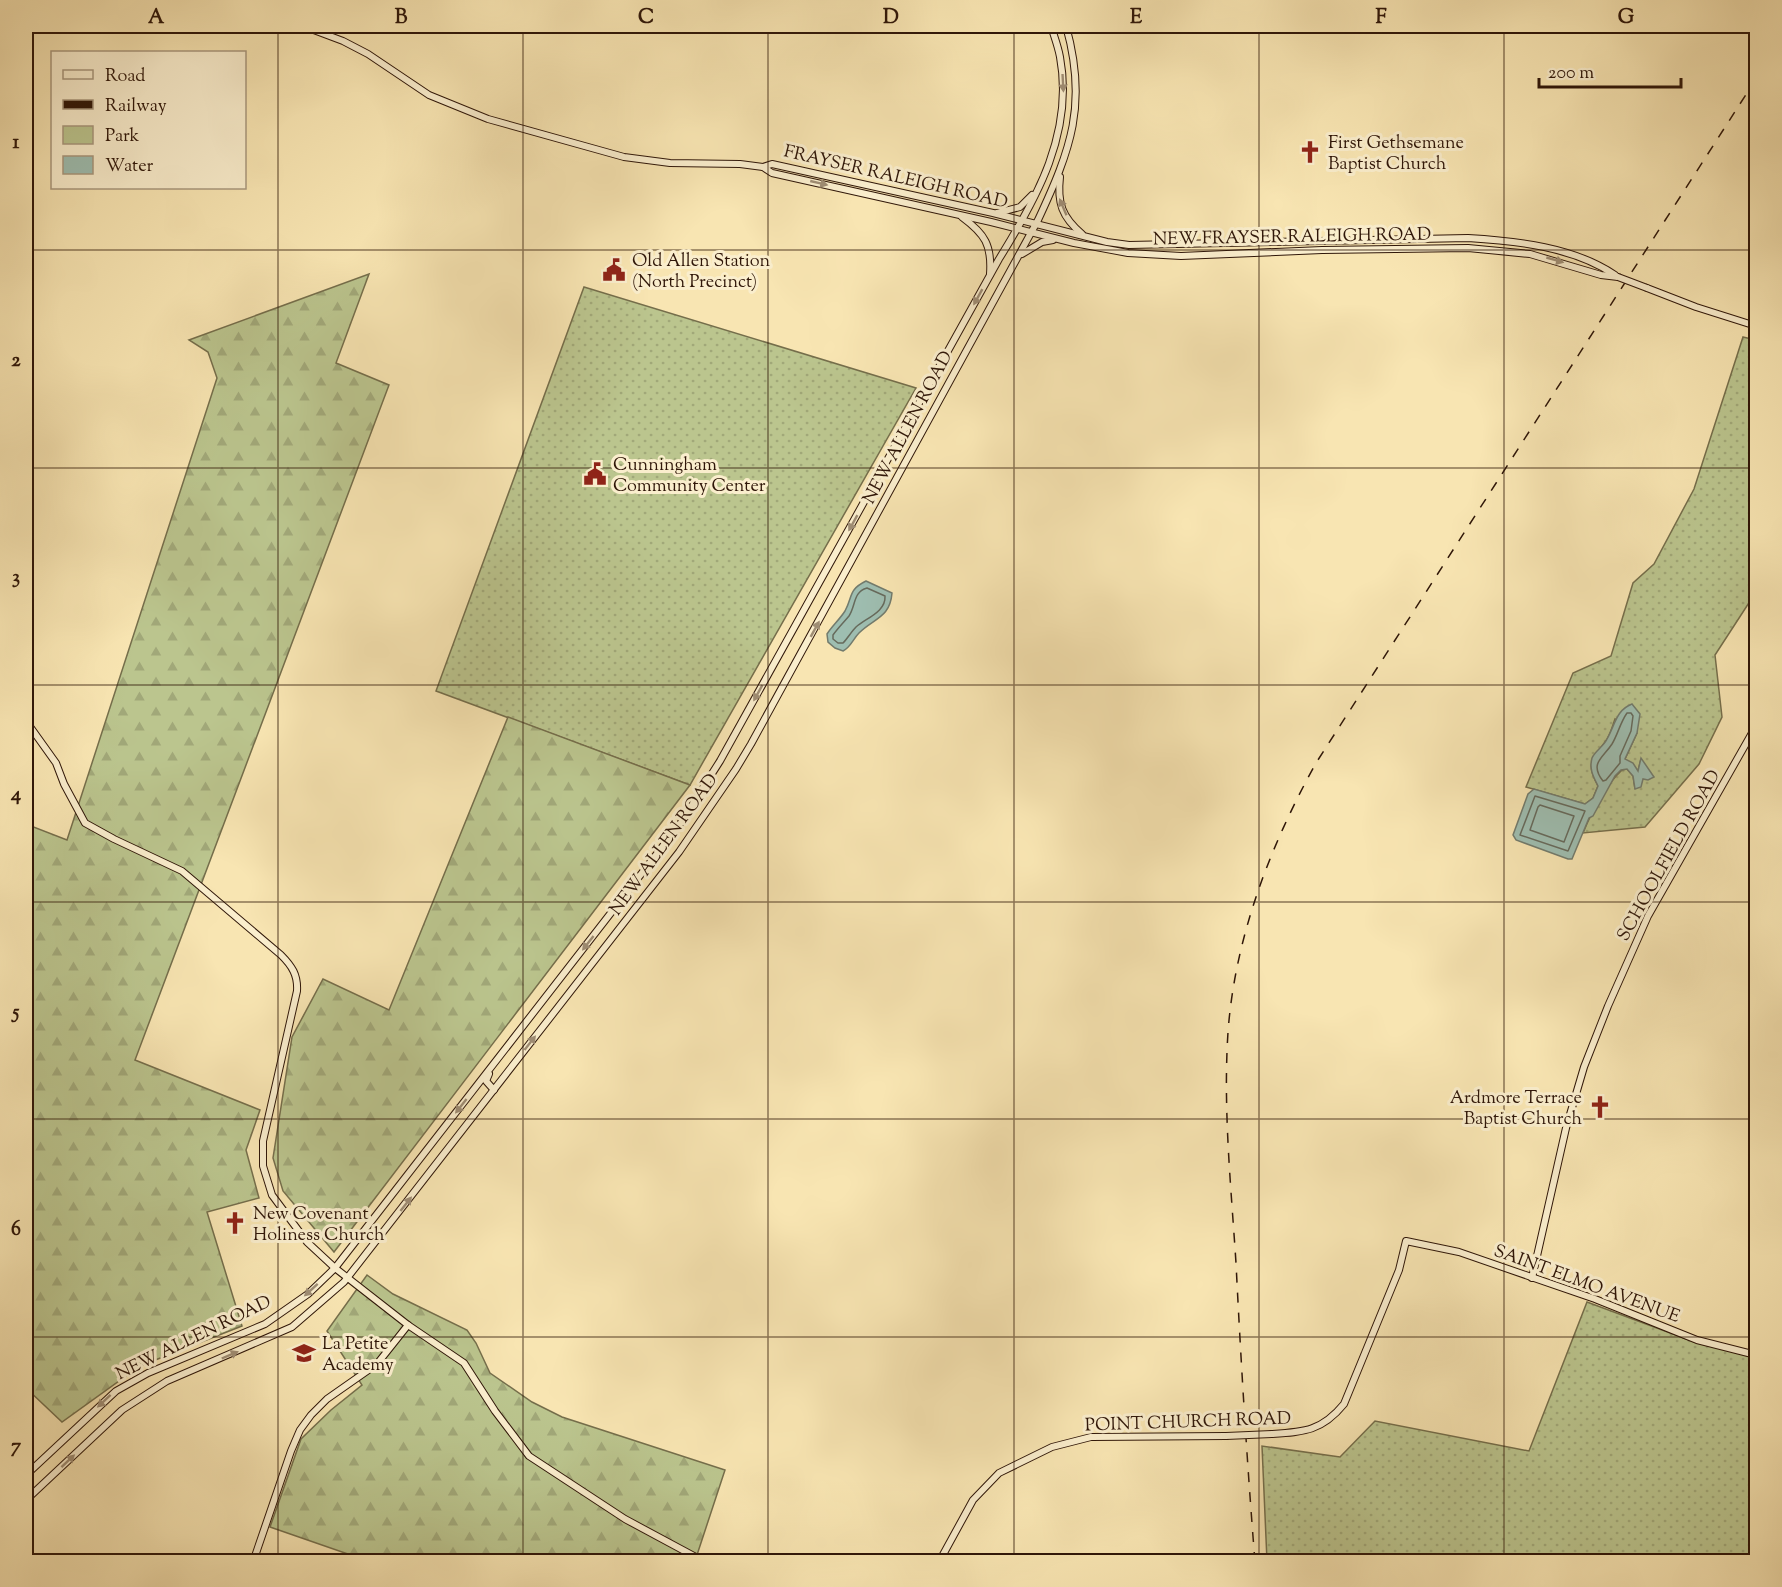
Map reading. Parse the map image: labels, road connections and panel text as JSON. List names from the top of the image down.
{
  "streets": {
    "main road": [
      "FRAYSER RALEIGH ROAD",
      "NEW FRAYSER RALEIGH ROAD",
      "NEW ALLEN ROAD",
      "SCHOOLFIELD ROAD",
      "SAINT ELMO AVENUE",
      "POINT CHURCH ROAD"
    ]
  },
  "crossings": [
    ["FRAYSER RALEIGH ROAD", "NEW FRAYSER RALEIGH ROAD"],
    ["FRAYSER RALEIGH ROAD", "NEW ALLEN ROAD"],
    ["NEW FRAYSER RALEIGH ROAD", "NEW ALLEN ROAD"],
    ["SCHOOLFIELD ROAD", "SAINT ELMO AVENUE"],
    ["SAINT ELMO AVENUE", "POINT CHURCH ROAD"]
  ],
  "places": {
    "church": ["First Gethsemane Baptist Church", "Ardmore Terrace Baptist Church", "New Covenant Holiness Church"],
    "public building": ["Old Allen Station (North Precinct)", "Cunningham Community Center"],
    "school or university": ["La Petite Academy"]
  },
  "legend": [
    "Road",
    "Railway",
    "Park",
    "Water"
  ],
  "scale_bar": "200 m",
  "grid": {
    "columns": [
      "A",
      "B",
      "C",
      "D",
      "E",
      "F",
      "G"
    ],
    "rows": [
      "1",
      "2",
      "3",
      "4",
      "5",
      "6",
      "7"
    ]
  }
}
